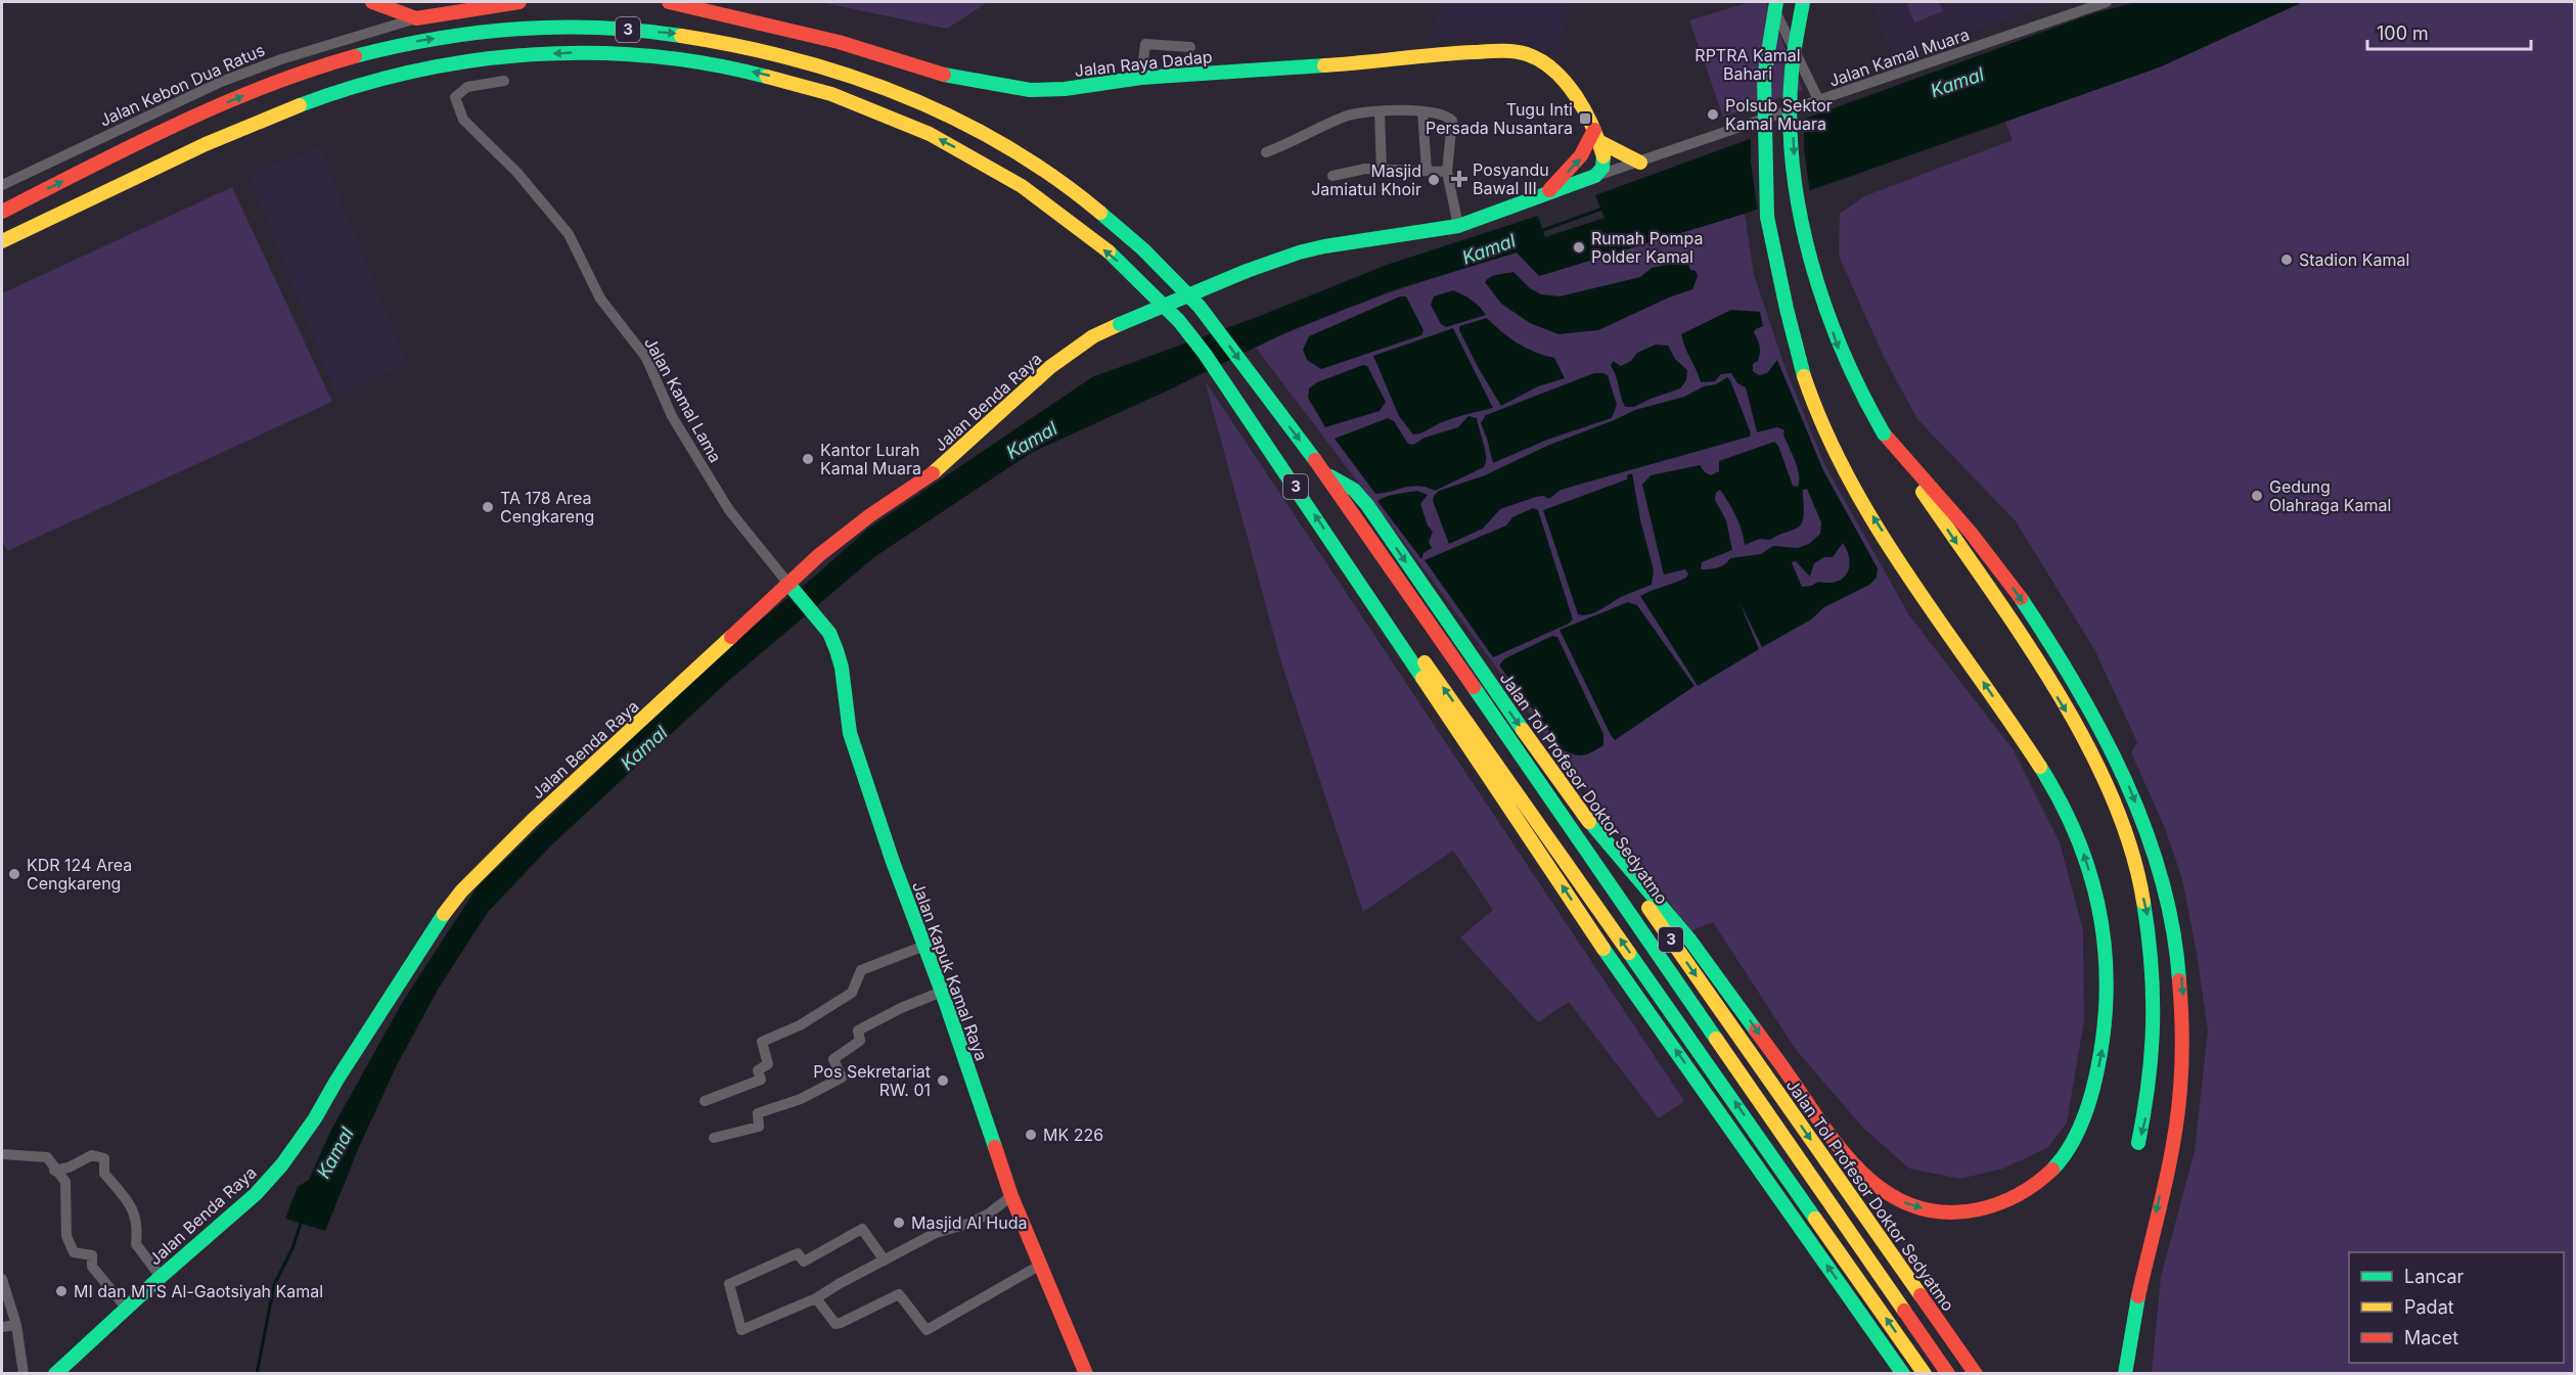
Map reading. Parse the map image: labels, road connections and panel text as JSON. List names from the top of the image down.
{
  "streets": {
    "main road": [
      "3",
      "Jalan Raya Dadap",
      "Jalan Benda Raya",
      "Jalan Tol Profesor Doktor Sedyatmo",
      "Jalan Kapuk Kamal Raya"
    ],
    "street": ["Jalan Kamal Muara", "Jalan Kebon Dua Ratus", "Jalan Kamal Lama"]
  },
  "crossings": [
    ["Jalan Kamal Muara", "Jalan Raya Dadap"],
    ["Jalan Kamal Lama", "Jalan Benda Raya"],
    ["Jalan Kamal Lama", "Jalan Kapuk Kamal Raya"],
    ["Jalan Benda Raya", "Jalan Kapuk Kamal Raya"]
  ],
  "water": ["Kamal"],
  "parks": ["RPTRA Kamal Bahari"],
  "places": {
    "other": [
      "Polsub Sektor Kamal Muara",
      "Masjid Jamiatul Khoir",
      "Rumah Pompa Polder Kamal",
      "Stadion Kamal",
      "Kantor Lurah Kamal Muara",
      "Gedung Olahraga Kamal",
      "TA 178 Area Cengkareng",
      "KDR 124 Area Cengkareng",
      "Pos Sekretariat RW. 01",
      "MK 226",
      "Masjid Al Huda",
      "MI dan MTS Al-Gaotsiyah Kamal"
    ],
    "transit": ["Tugu Inti Persada Nusantara"],
    "health": ["Posyandu Bawal III"]
  },
  "legend": ["Lancar", "Padat", "Macet"],
  "scale_bar": "100 m"
}
